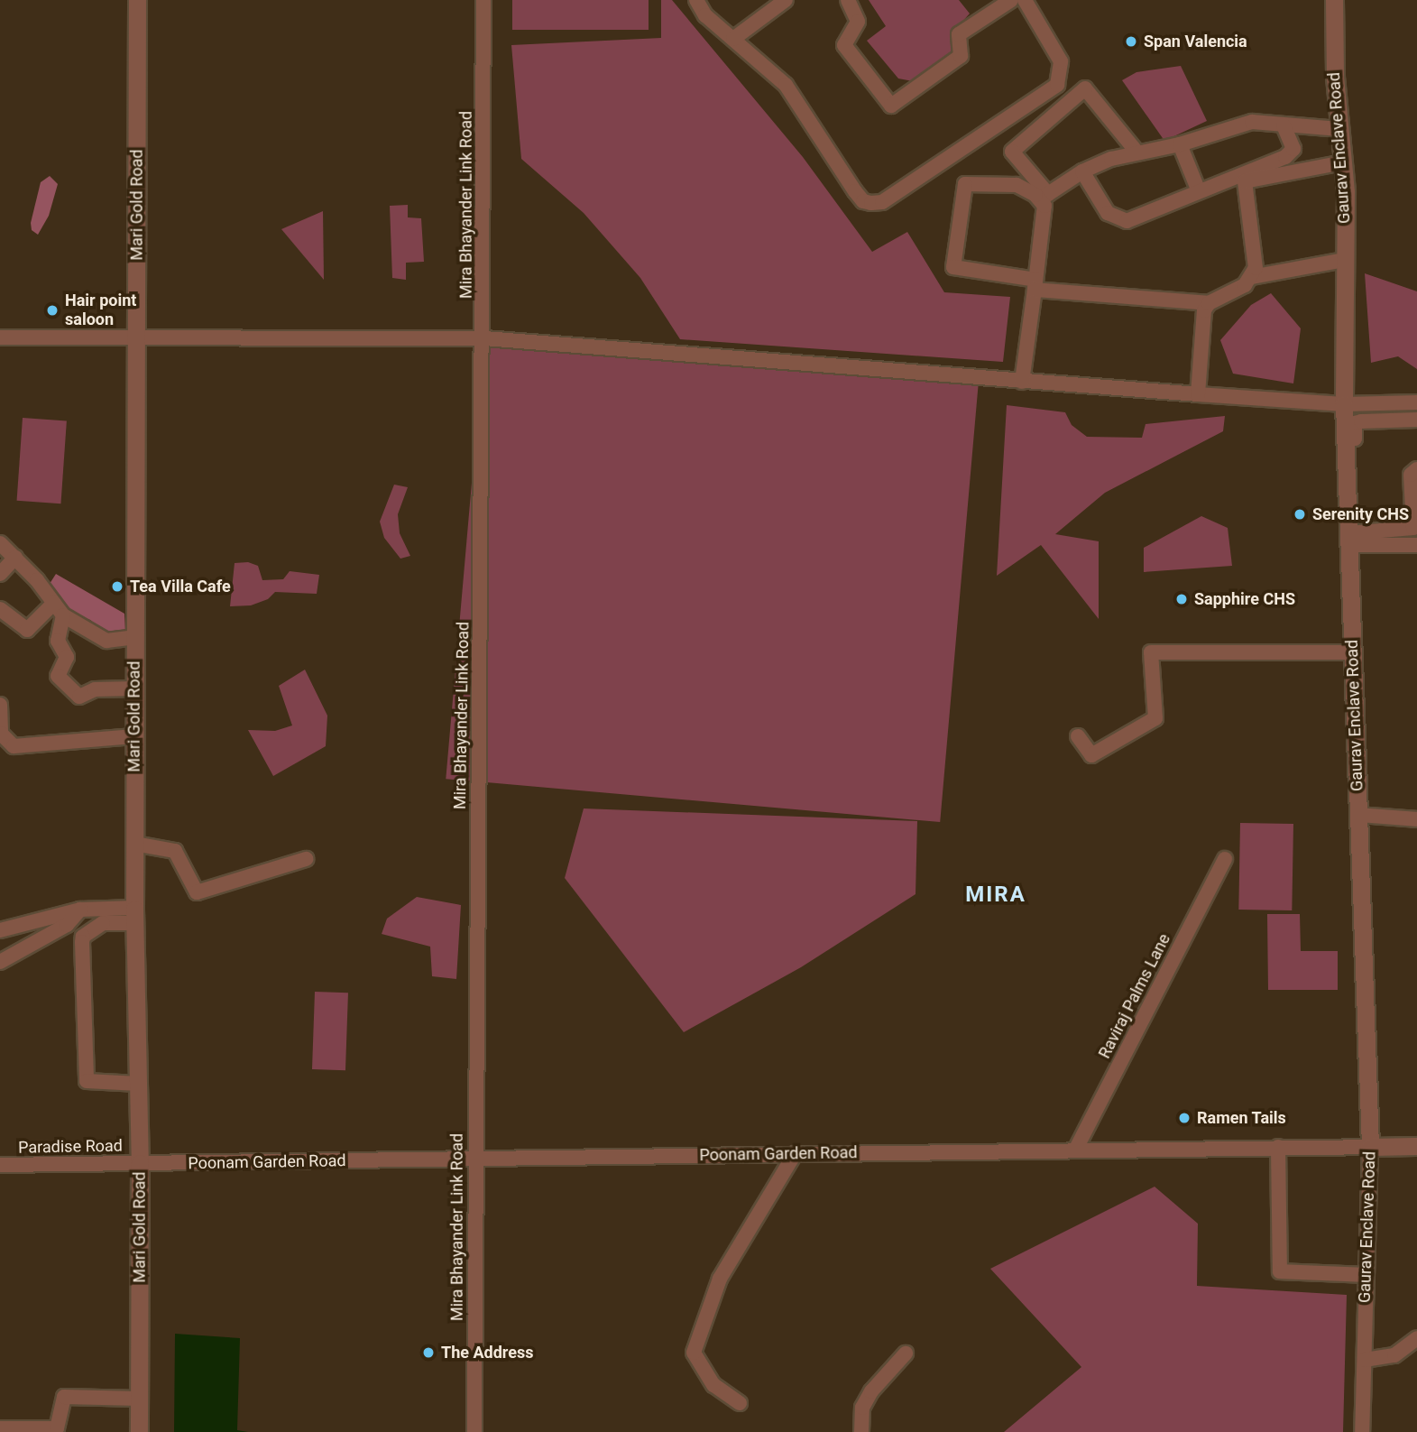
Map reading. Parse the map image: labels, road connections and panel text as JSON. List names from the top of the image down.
{
  "streets": {
    "street": [
      "Gaurav Enclave Road",
      "Mari Gold Road",
      "Mira Bhayander Link Road",
      "Raviraj Palms Lane",
      "Paradise Road",
      "Poonam Garden Road"
    ]
  },
  "crossings": [
    ["Gaurav Enclave Road", "Poonam Garden Road"],
    ["Mari Gold Road", "Paradise Road"],
    ["Mari Gold Road", "Poonam Garden Road"],
    ["Mira Bhayander Link Road", "Poonam Garden Road"],
    ["Raviraj Palms Lane", "Poonam Garden Road"],
    ["Paradise Road", "Poonam Garden Road"]
  ],
  "districts": ["MIRA"],
  "places": [
    "Span Valencia",
    "Hair point saloon",
    "Serenity CHS",
    "Tea Villa Cafe",
    "Sapphire CHS",
    "Ramen Tails",
    "The Address"
  ]
}
